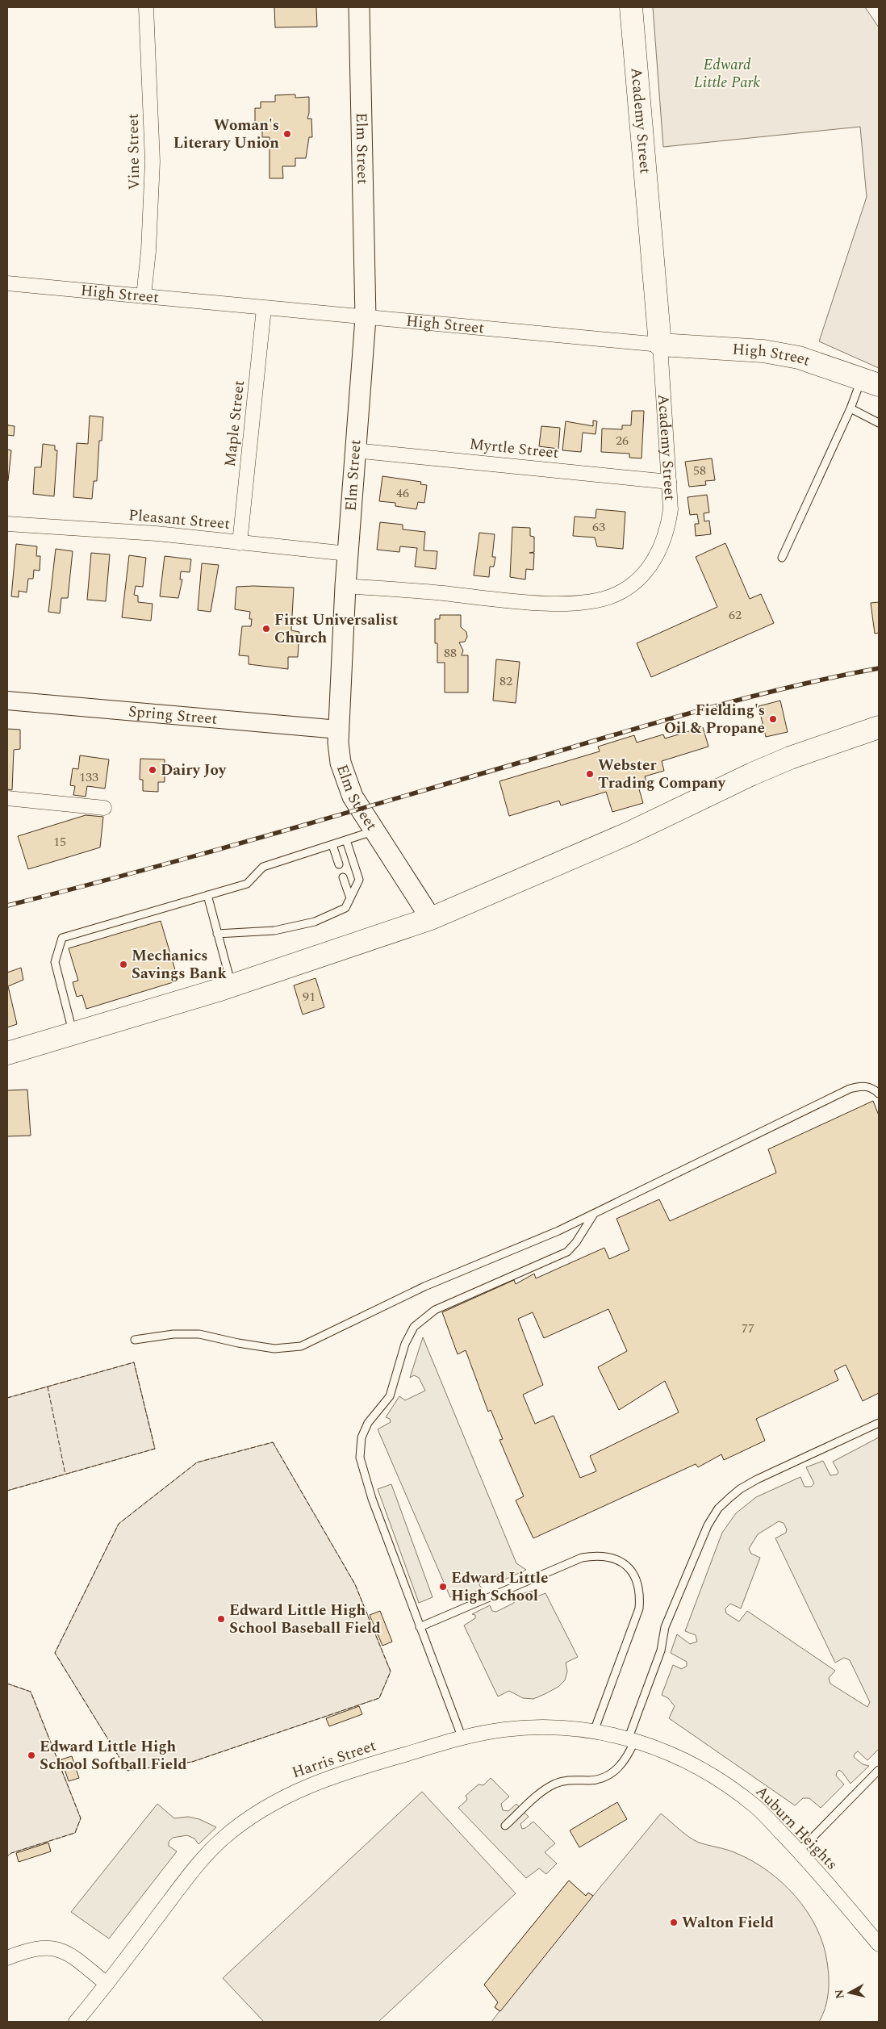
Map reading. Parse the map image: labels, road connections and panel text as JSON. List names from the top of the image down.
{
  "streets": {
    "main road": ["Academy Street", "Elm Street", "High Street"],
    "street": [
      "Vine Street",
      "Maple Street",
      "Myrtle Street",
      "Pleasant Street",
      "Spring Street",
      "Harris Street",
      "Auburn Heights"
    ]
  },
  "crossings": [
    ["Academy Street", "Elm Street"],
    ["Academy Street", "High Street"],
    ["Academy Street", "Myrtle Street"],
    ["Elm Street", "High Street"],
    ["Elm Street", "Myrtle Street"],
    ["Elm Street", "Pleasant Street"],
    ["Elm Street", "Spring Street"],
    ["Vine Street", "High Street"],
    ["High Street", "Maple Street"],
    ["Maple Street", "Pleasant Street"],
    ["Harris Street", "Auburn Heights"]
  ],
  "parks": ["Edward Little Park"],
  "places": [
    "Woman's Literary Union",
    "First Universalist Church",
    "Fielding's Oil & Propane",
    "Dairy Joy",
    "Webster Trading Company",
    "Mechanics Savings Bank",
    "Edward Little High School",
    "Edward Little High School Baseball Field",
    "Edward Little High School Softball Field",
    "Walton Field"
  ],
  "house_numbers": [
    "26",
    "58",
    "46",
    "63",
    "62",
    "88",
    "82",
    "133",
    "15",
    "91",
    "77"
  ],
  "north": "left"
}
